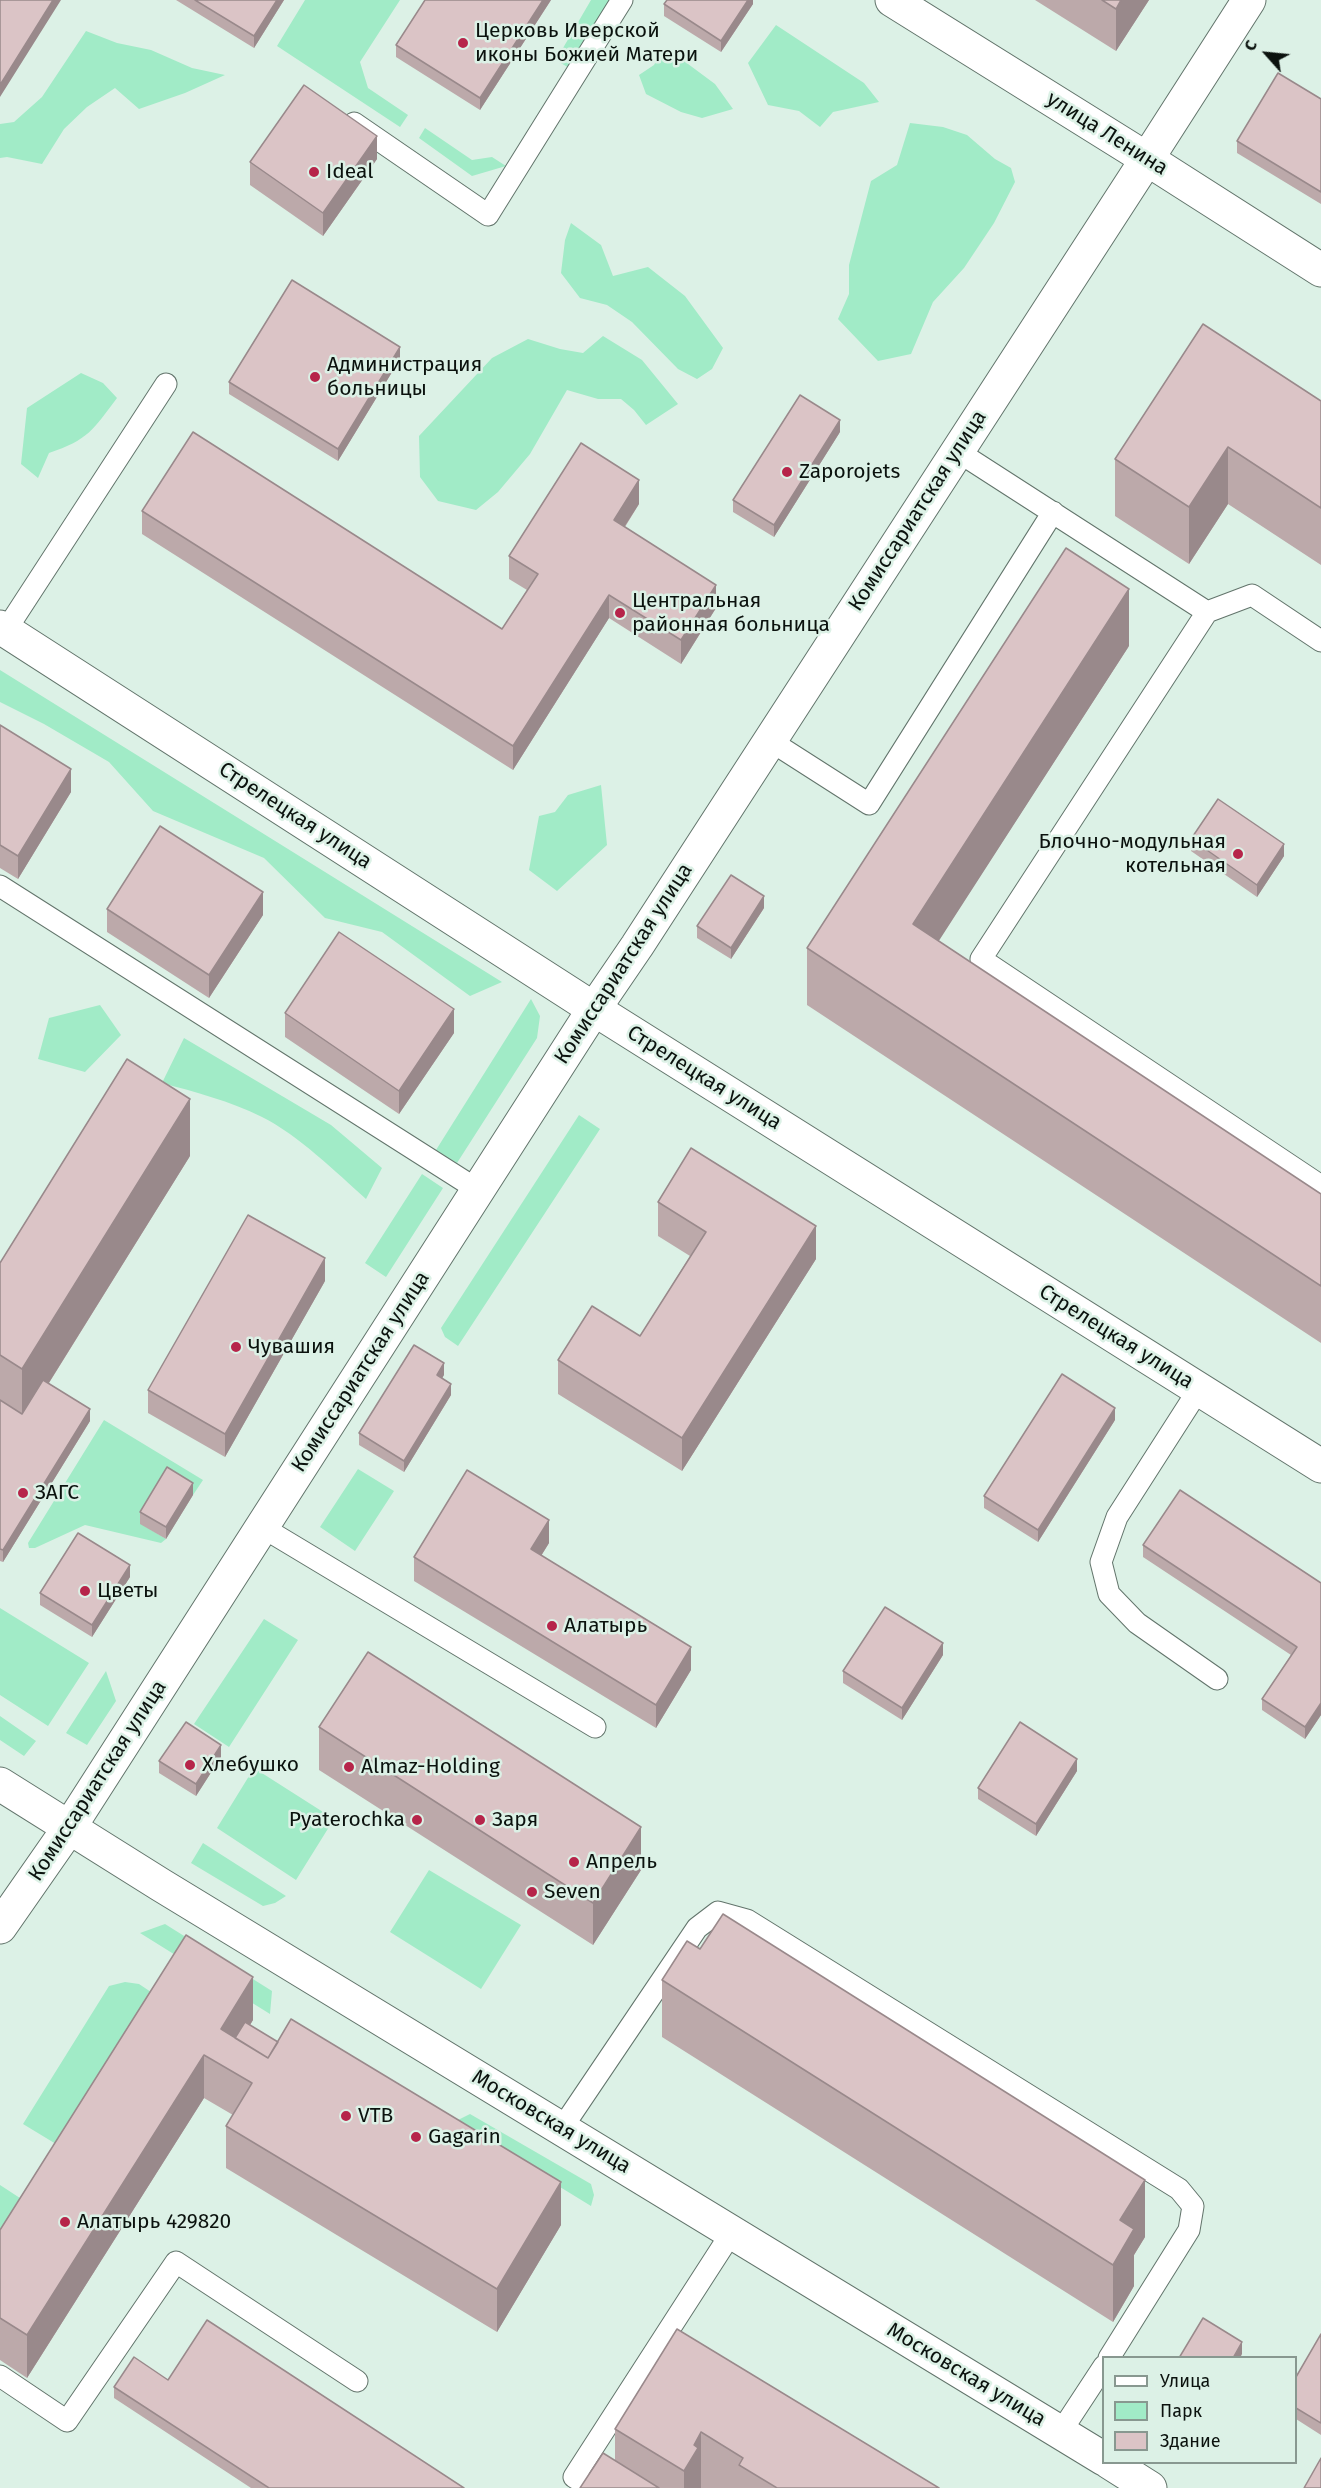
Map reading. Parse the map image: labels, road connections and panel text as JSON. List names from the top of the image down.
{
  "streets": {
    "street": [
      "улица Ленина",
      "Комиссариатская улица",
      "Стрелецкая улица",
      "Московская улица"
    ]
  },
  "crossings": [
    ["улица Ленина", "Комиссариатская улица"],
    ["Комиссариатская улица", "Стрелецкая улица"],
    ["Комиссариатская улица", "Московская улица"]
  ],
  "places": [
    "Церковь Иверской иконы Божией Матери",
    "Ideal",
    "Администрация больницы",
    "Zaporojets",
    "Центральная районная больница",
    "Блочно-модульная котельная",
    "Чувашия",
    "ЗАГС",
    "Цветы",
    "Алатырь",
    "Хлебушко",
    "Almaz-Holding",
    "Pyaterochka",
    "Заря",
    "Апрель",
    "Seven",
    "VTB",
    "Gagarin",
    "Алатырь 429820"
  ],
  "legend": ["Улица", "Парк", "Здание"],
  "north": "top left"
}
